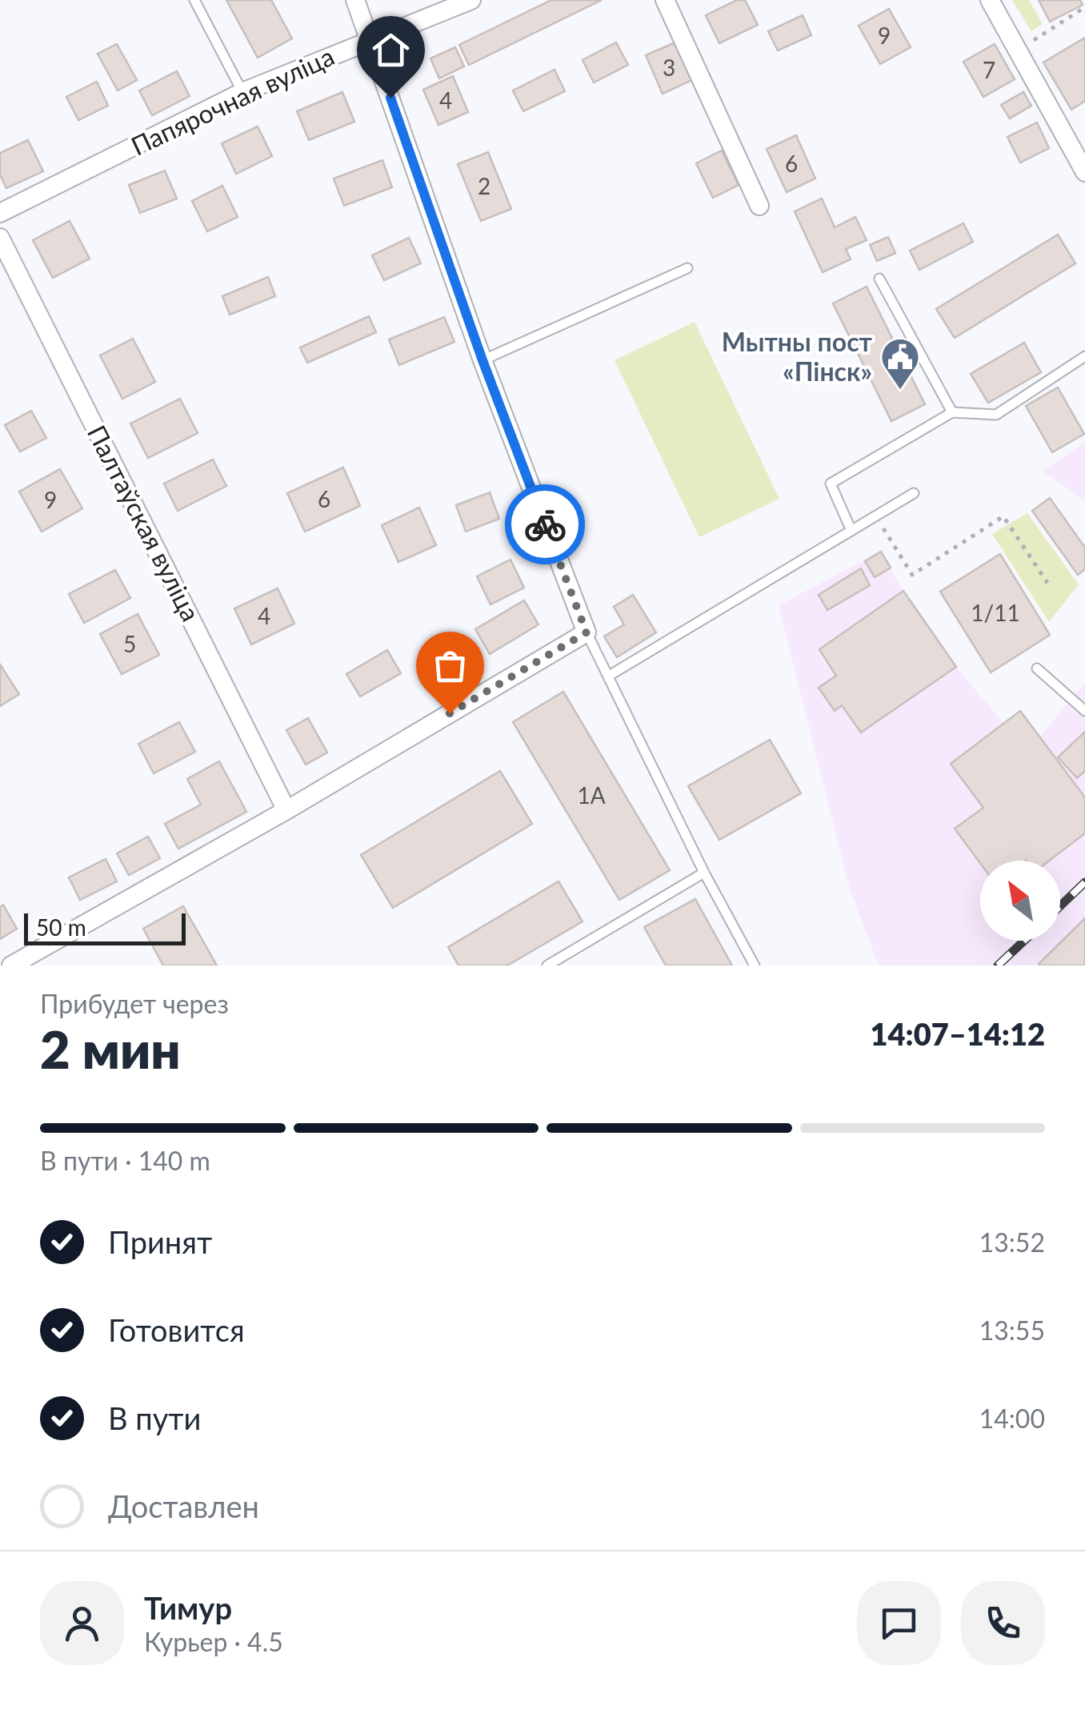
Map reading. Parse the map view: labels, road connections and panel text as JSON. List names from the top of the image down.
{
  "streets": {
    "street": ["Папярочная вуліца", "Палтаўская вуліца"]
  },
  "places": {
    "public building": ["Мытны пост «Пінск»"]
  },
  "house_numbers": [
    "9",
    "3",
    "7",
    "4",
    "6",
    "2",
    "6",
    "9",
    "1/11",
    "4",
    "5",
    "1А"
  ],
  "scale_bar": "50 m",
  "north": "top left",
  "page": {
    "scale": "50 m",
    "heading": ["2 мин", "Прибудет через", "14:07–14:12"],
    "panel": ["Тимур", "Курьер · 4.5"],
    "bar": "В пути · 140 m",
    "list": [
      ["Принят", "13:52"],
      ["Готовится", "13:55"],
      ["В пути", "14:00"],
      "Доставлен"
    ]
  }
}
